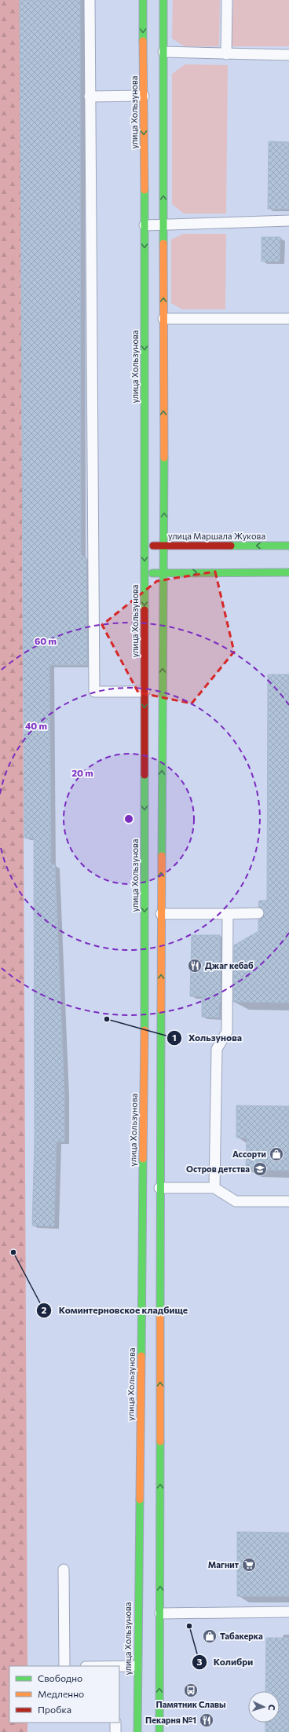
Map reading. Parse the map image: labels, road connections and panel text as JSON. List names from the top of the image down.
{
  "streets": {
    "main road": ["улица Хользунова", "улица Маршала Жукова"]
  },
  "crossings": [
    ["улица Хользунова", "улица Маршала Жукова"]
  ],
  "places": {
    "restaurant": ["Джаг кебаб", "Пекарня №1"],
    "other": ["Хользунова", "Коминтерновское кладбище", "Колибри"],
    "shop": ["Ассорти", "Табакерка"],
    "school or university": ["Остров детства"],
    "supermarket": ["Магнит"],
    "bus stop": ["Памятник Славы"]
  },
  "legend": ["Свободно", "Медленно", "Пробка"],
  "north": "right",
  "rings": ["60 m", "40 m", "20 m"]
}
